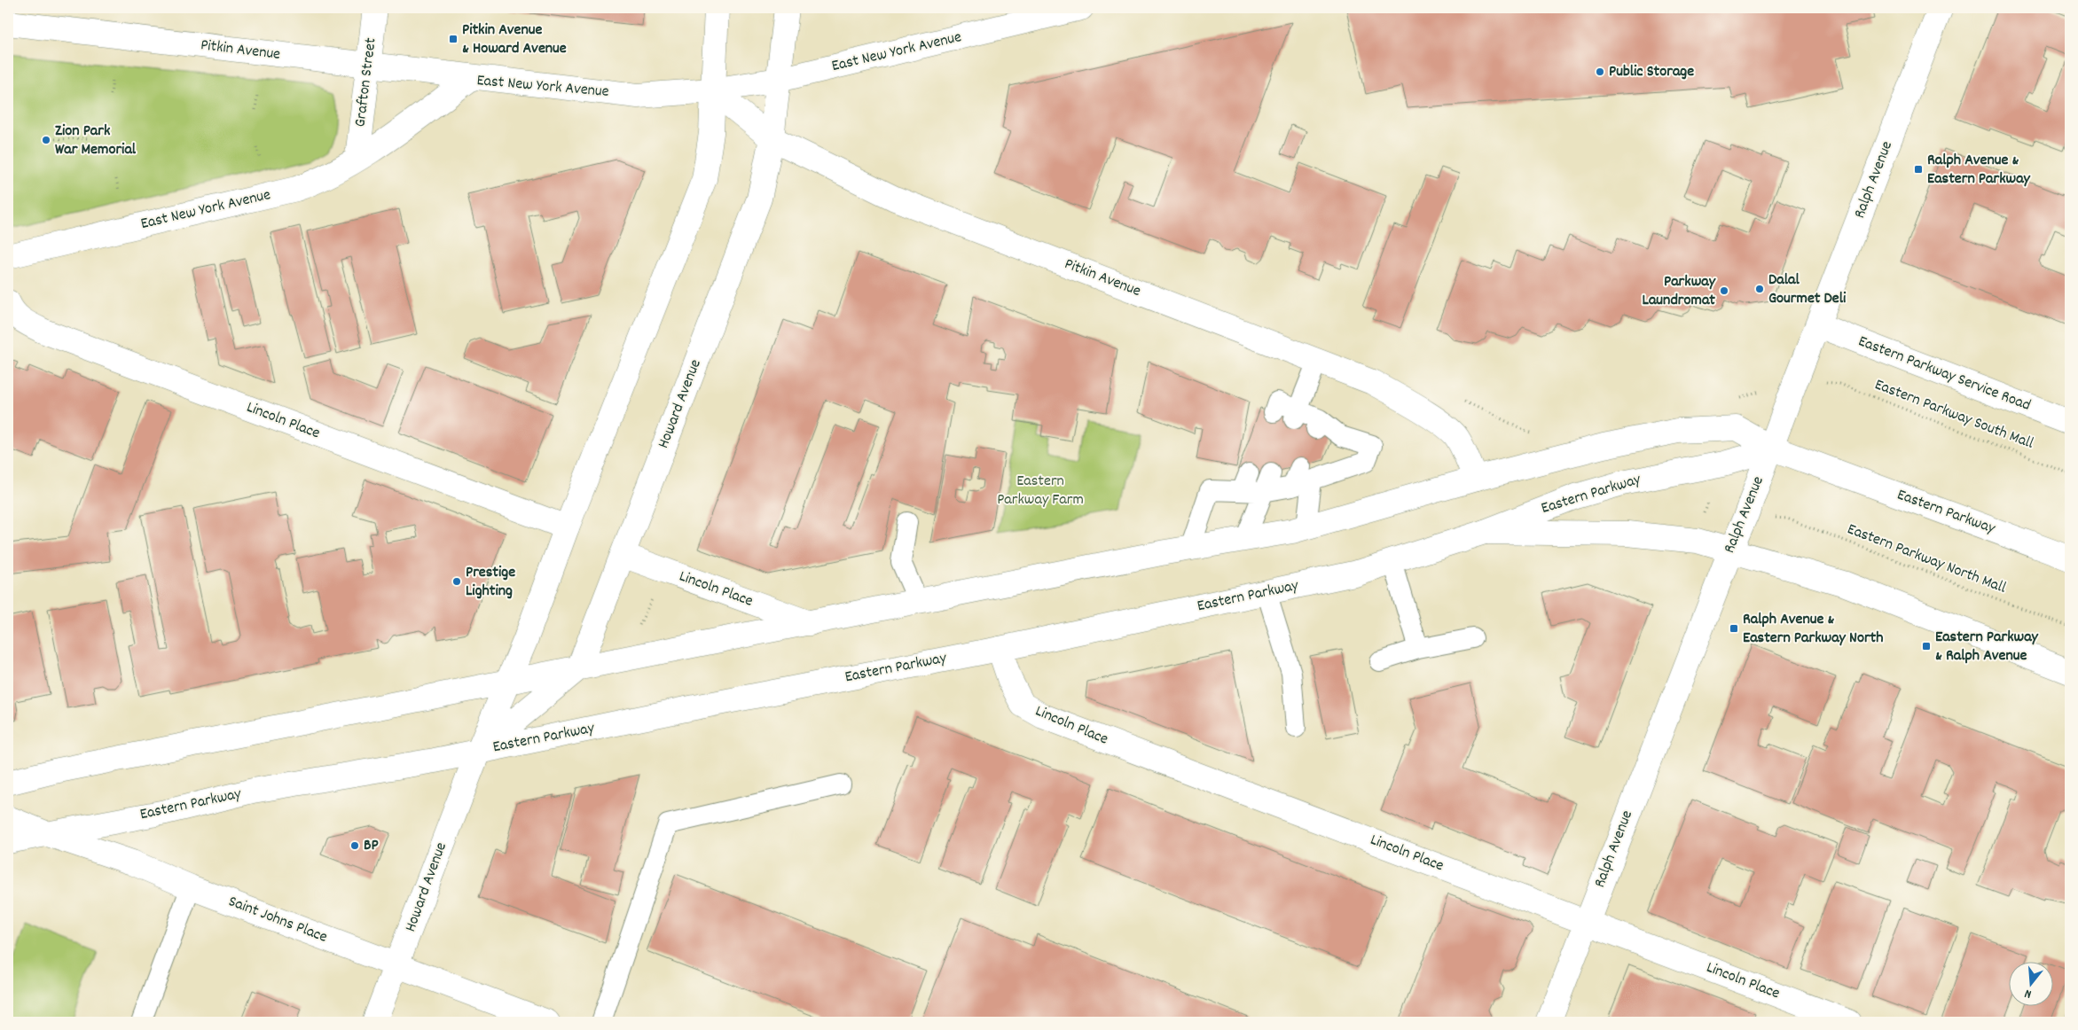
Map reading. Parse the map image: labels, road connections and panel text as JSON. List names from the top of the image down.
{
  "streets": {
    "main road": [
      "Pitkin Avenue",
      "East New York Avenue",
      "Grafton Street",
      "Ralph Avenue",
      "Eastern Parkway Service Road",
      "Howard Avenue",
      "Lincoln Place",
      "Eastern Parkway",
      "Saint Johns Place"
    ],
    "path": ["Eastern Parkway South Mall", "Eastern Parkway North Mall"]
  },
  "crossings": [
    ["Pitkin Avenue", "East New York Avenue"],
    ["Pitkin Avenue", "Grafton Street"],
    ["Pitkin Avenue", "Howard Avenue"],
    ["Pitkin Avenue", "Eastern Parkway"],
    ["East New York Avenue", "Grafton Street"],
    ["East New York Avenue", "Howard Avenue"],
    ["Ralph Avenue", "Eastern Parkway Service Road"],
    ["Ralph Avenue", "Lincoln Place"],
    ["Ralph Avenue", "Eastern Parkway"],
    ["Howard Avenue", "Lincoln Place"],
    ["Howard Avenue", "Eastern Parkway"],
    ["Howard Avenue", "Saint Johns Place"],
    ["Lincoln Place", "Eastern Parkway"],
    ["Eastern Parkway", "Saint Johns Place"]
  ],
  "parks": ["Eastern Parkway Farm"],
  "places": {
    "transit": [
      "Pitkin Avenue & Howard Avenue",
      "Ralph Avenue & Eastern Parkway",
      "Ralph Avenue & Eastern Parkway North",
      "Eastern Parkway & Ralph Avenue"
    ],
    "other": [
      "Public Storage",
      "Zion Park War Memorial",
      "Dalal Gourmet Deli",
      "Parkway Laundromat",
      "Prestige Lighting",
      "BP"
    ]
  },
  "north": "bottom"
}
